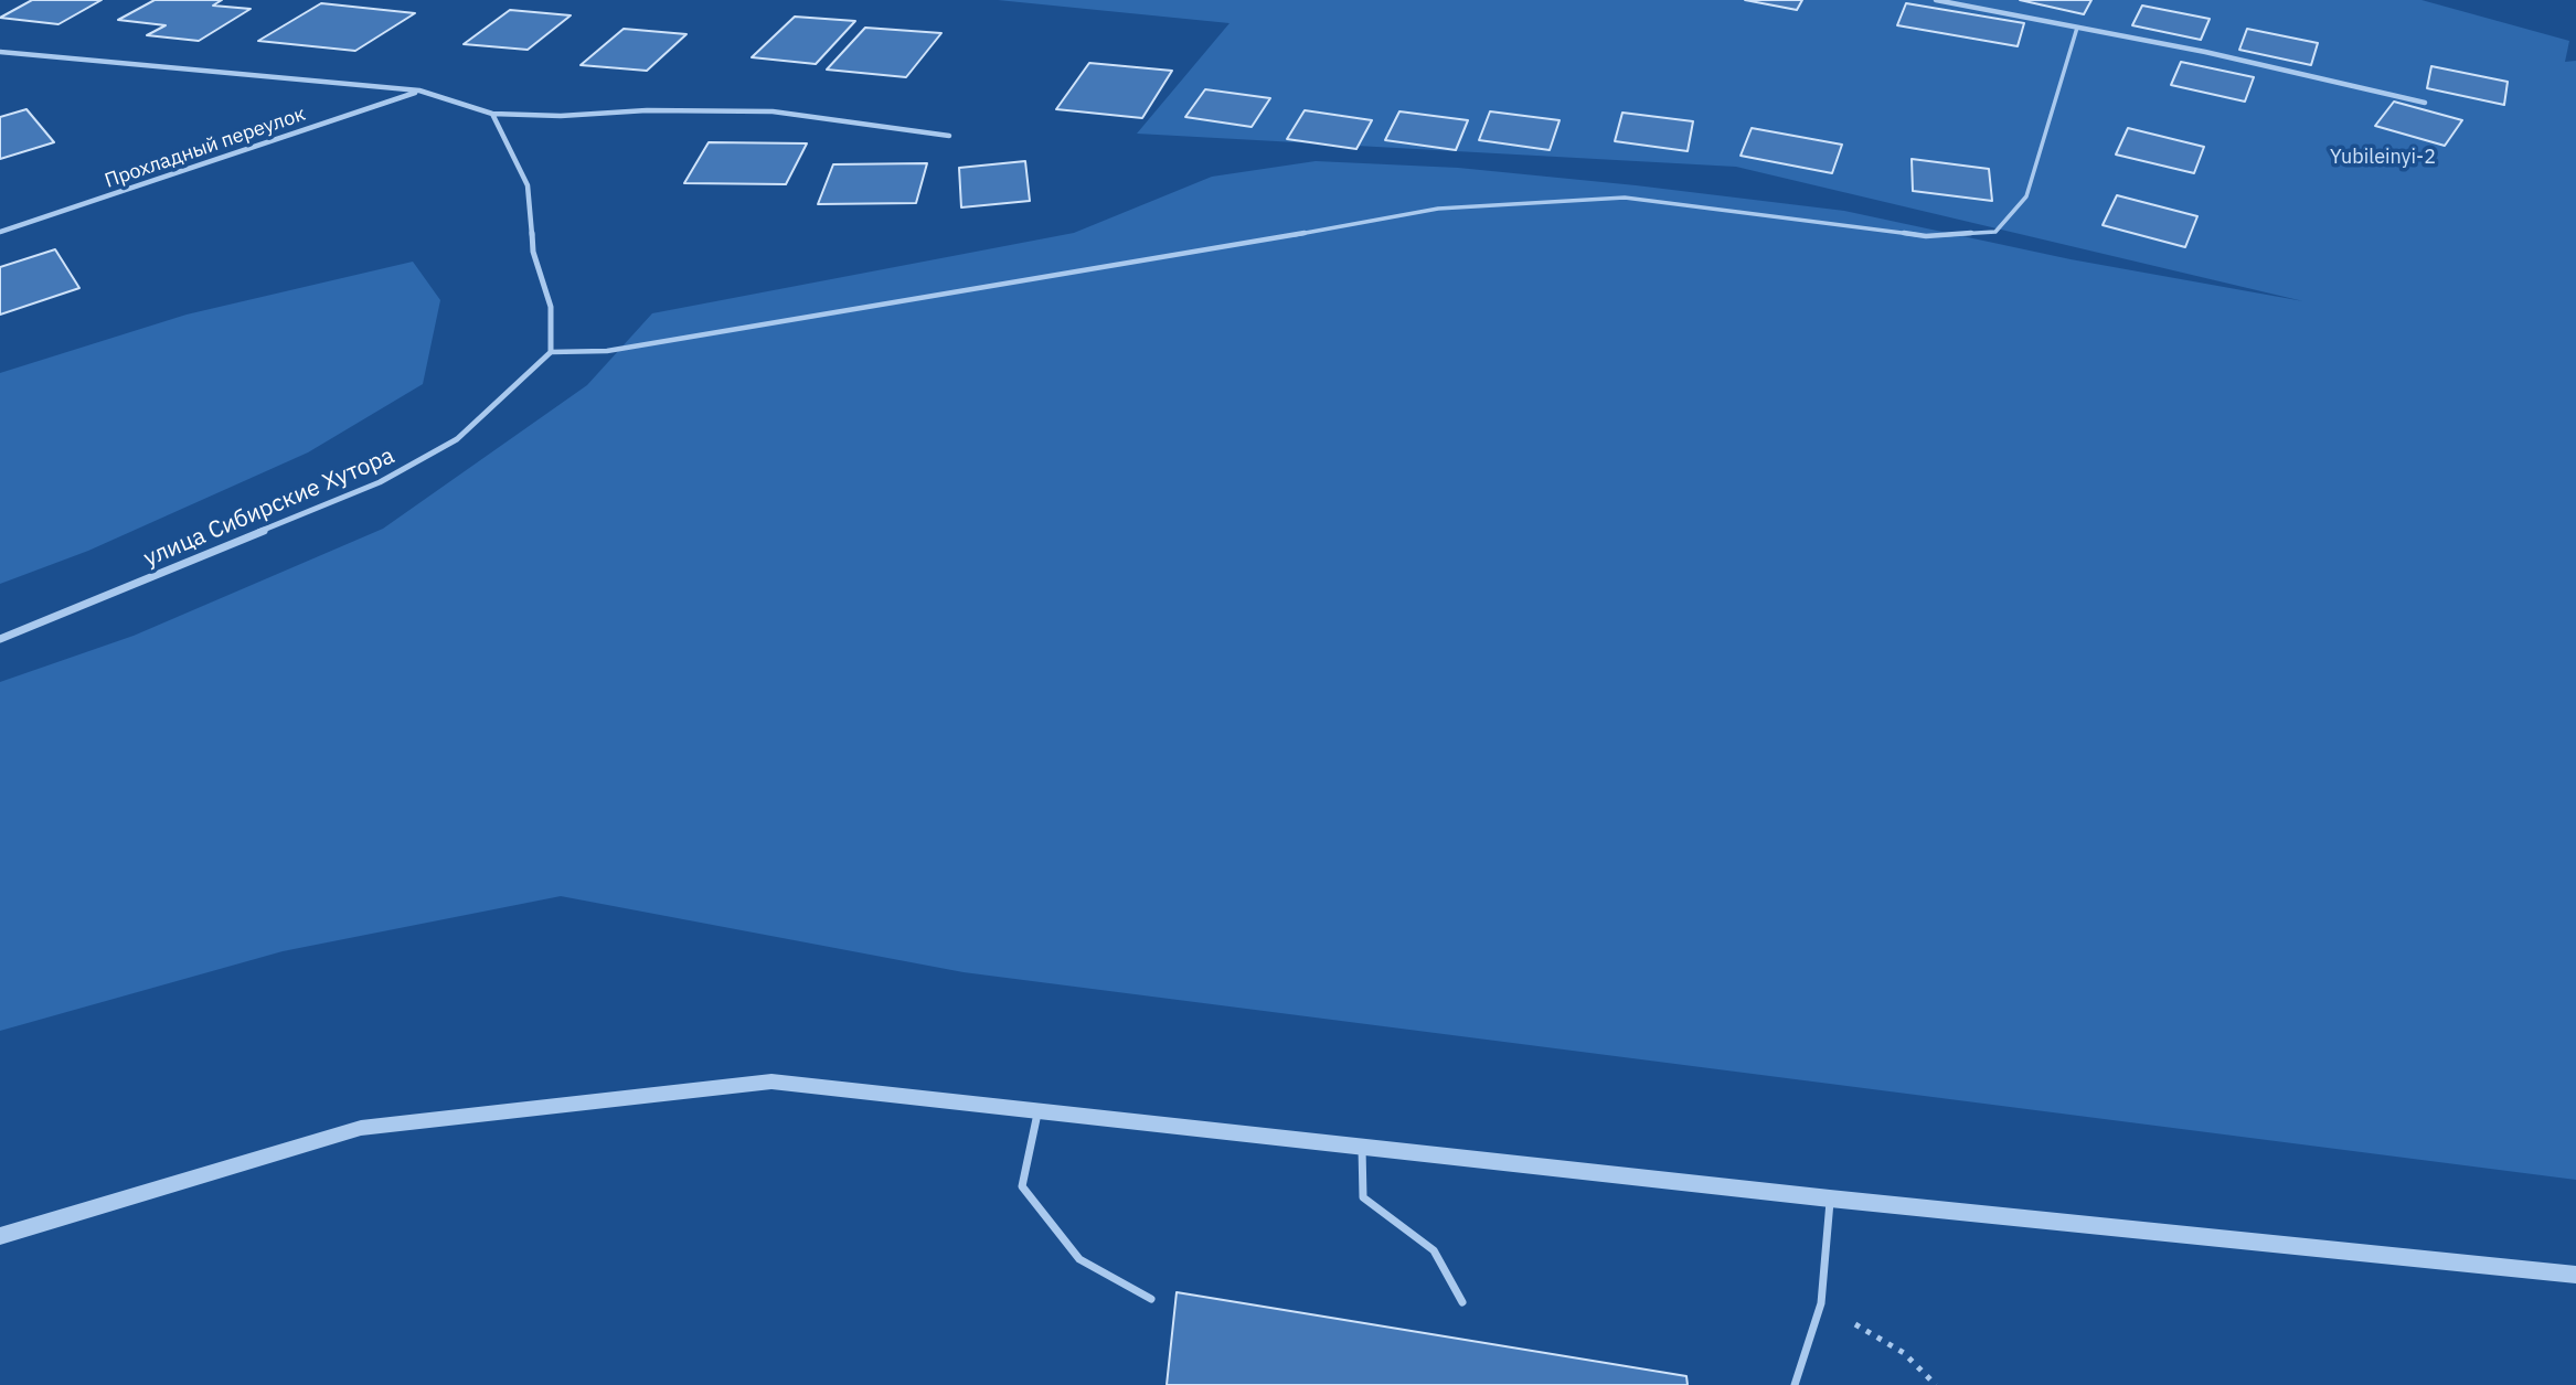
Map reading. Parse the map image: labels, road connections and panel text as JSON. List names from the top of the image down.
{
  "streets": {
    "street": ["Прохладный переулок", "улица Сибирские Хутора"]
  },
  "parks": ["Yubileinyi-2"]
}
